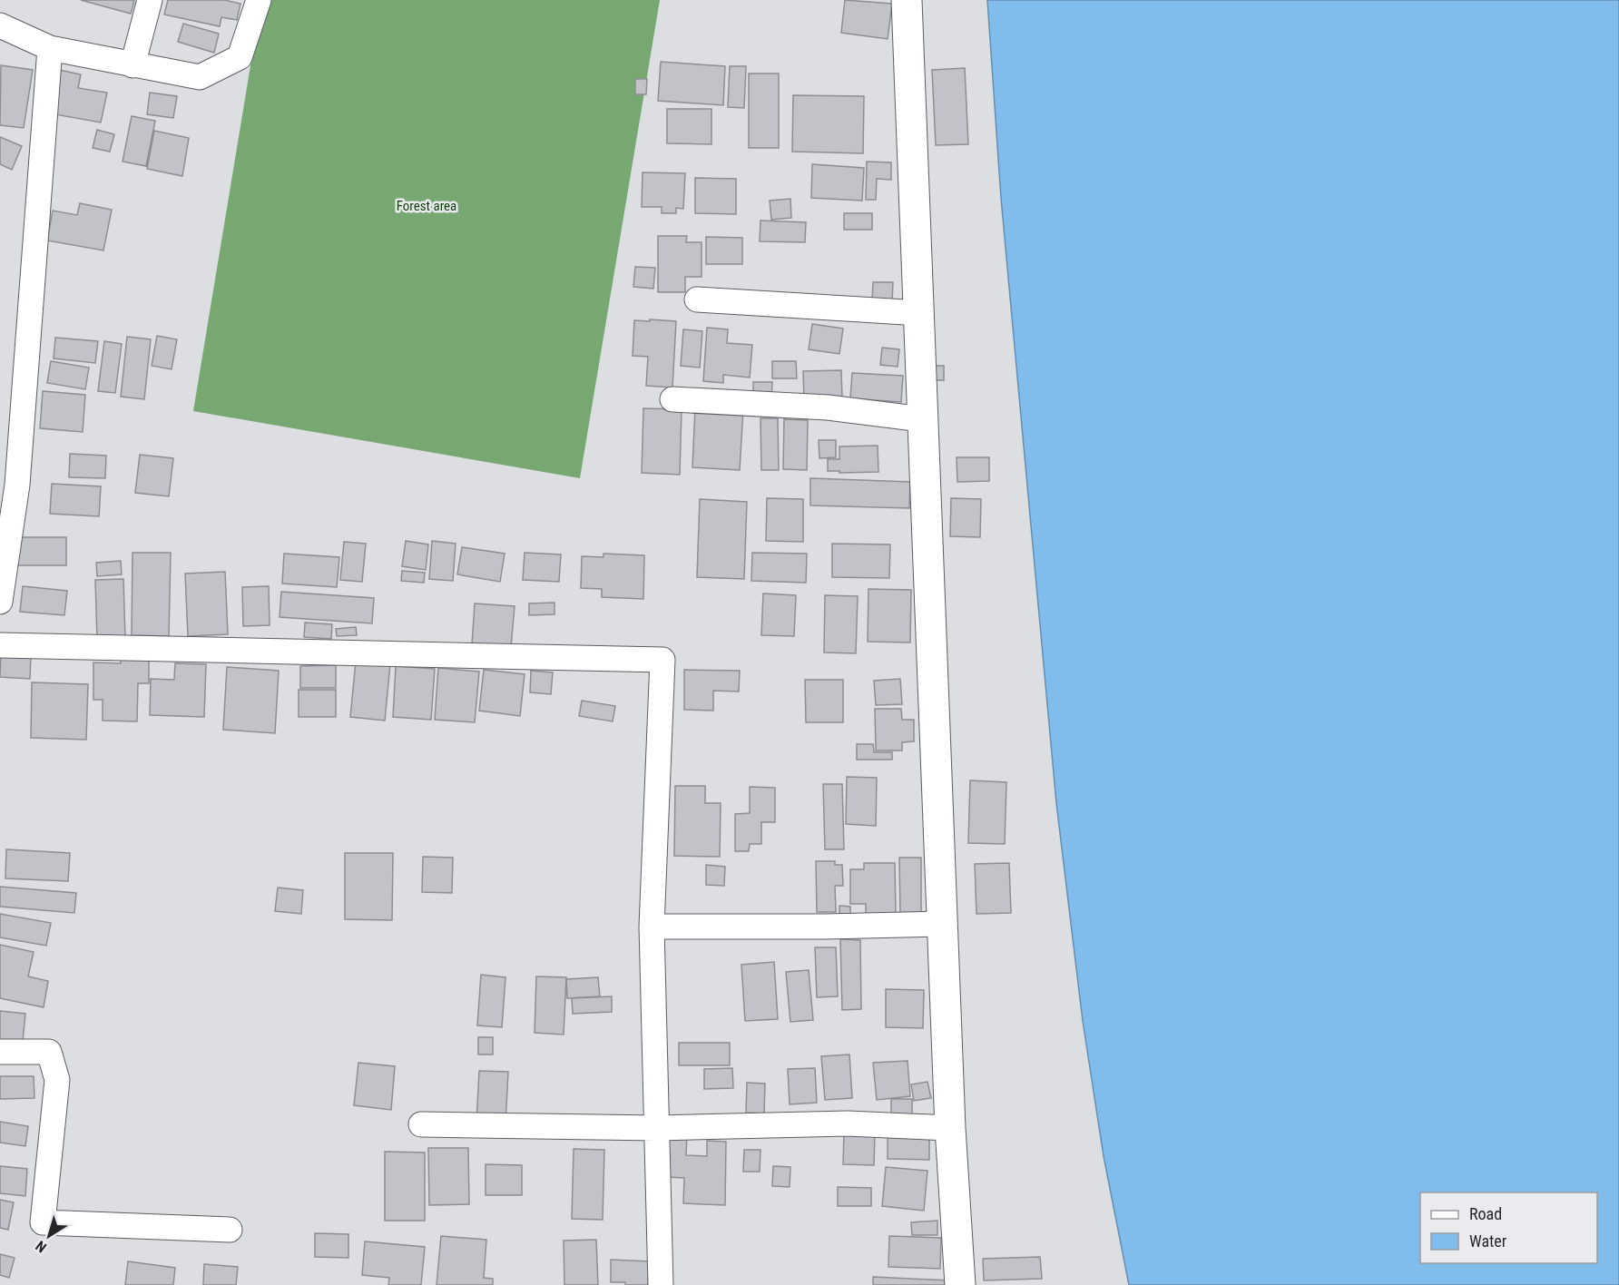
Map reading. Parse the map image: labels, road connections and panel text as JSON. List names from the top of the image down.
{
  "parks": ["Forest area"],
  "legend": ["Road", "Water"],
  "north": "bottom left"
}
